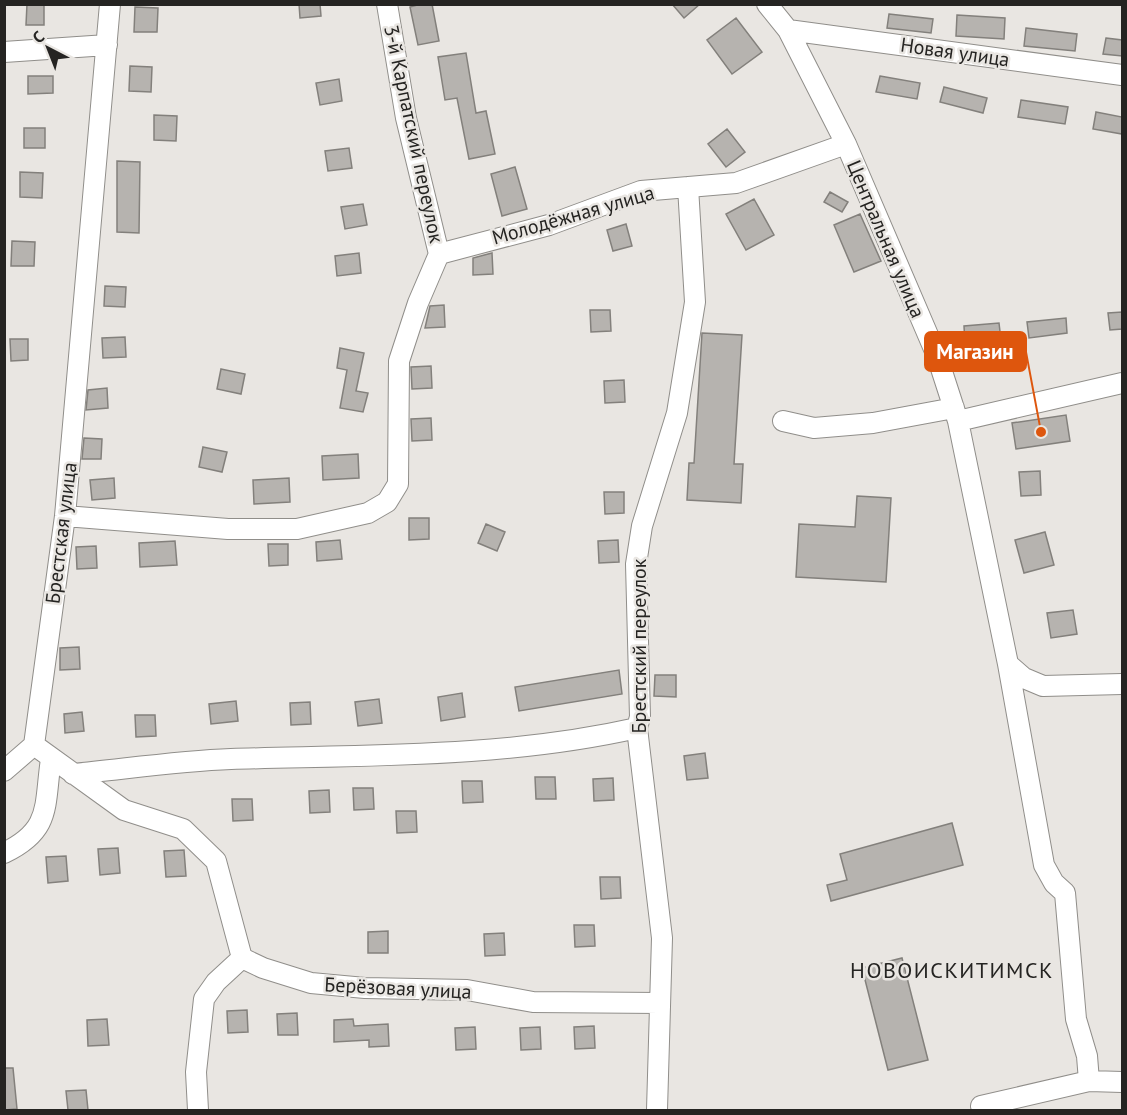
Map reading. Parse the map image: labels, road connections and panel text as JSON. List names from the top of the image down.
{
  "streets": {
    "street": [
      "Новая улица",
      "3-й Карпатский переулок",
      "Молодёжная улица",
      "Центральная улица",
      "Брестская улица",
      "Брестский переулок",
      "Берёзовая улица"
    ]
  },
  "crossings": [
    ["Новая улица", "Центральная улица"],
    ["3-й Карпатский переулок", "Молодёжная улица"],
    ["3-й Карпатский переулок", "Брестская улица"],
    ["Молодёжная улица", "Центральная улица"],
    ["Молодёжная улица", "Брестский переулок"],
    ["Брестский переулок", "Берёзовая улица"]
  ],
  "districts": ["НОВОИСКИТИМСК"],
  "places": ["Магазин"],
  "north": "top left"
}
